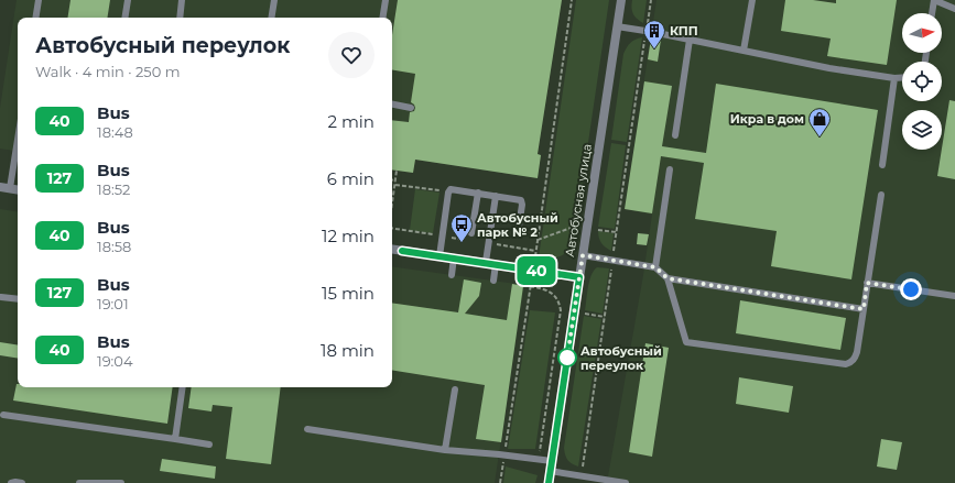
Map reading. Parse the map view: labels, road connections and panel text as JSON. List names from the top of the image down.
{
  "streets": {
    "street": ["Автобусная улица"]
  },
  "places": {
    "building": ["КПП"],
    "shop": ["Икра в дом"],
    "bus stop": ["Автобусный парк № 2"],
    "other": ["Автобусный переулок"]
  },
  "lines": ["bus line 40"],
  "north": "right",
  "page": {
    "on_map": "40",
    "heading": ["Автобусный переулок", "Walk · 4 min · 250 m"],
    "list": [
      {
        "mark": "40",
        "name": "Bus",
        "note": "18:48",
        "value": "2 min"
      },
      {
        "mark": "127",
        "name": "Bus",
        "note": "18:52",
        "value": "6 min"
      },
      {
        "mark": "40",
        "name": "Bus",
        "note": "18:58",
        "value": "12 min"
      },
      {
        "mark": "127",
        "name": "Bus",
        "note": "19:01",
        "value": "15 min"
      },
      {
        "mark": "40",
        "name": "Bus",
        "note": "19:04",
        "value": "18 min"
      }
    ]
  }
}
